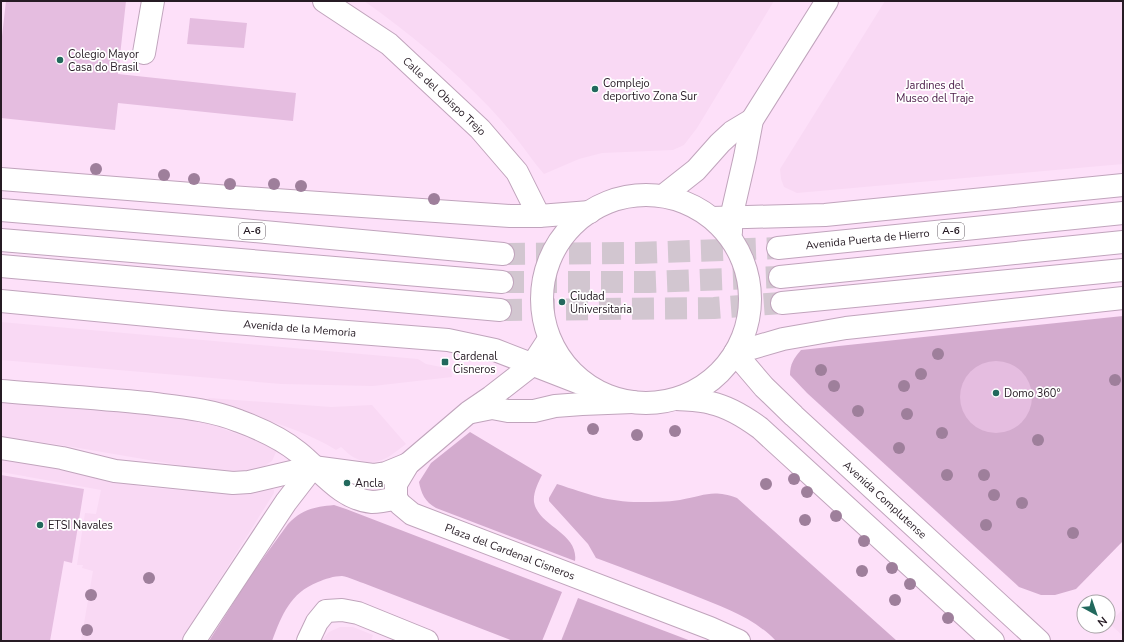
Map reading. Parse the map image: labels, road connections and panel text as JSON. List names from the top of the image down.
{
  "streets": {
    "main road": [
      "Calle del Obispo Trejo",
      "A-6",
      "Avenida Puerta de Hierro",
      "Avenida de la Memoria",
      "Avenida Complutense",
      "Plaza del Cardenal Cisneros"
    ]
  },
  "parks": ["Jardines del Museo del Traje"],
  "places": {
    "other": [
      "Colegio Mayor Casa do Brasil",
      "Complejo deportivo Zona Sur",
      "Ciudad Universitaria",
      "Domo 360°",
      "Ancla",
      "ETSI Navales"
    ],
    "transit": ["Cardenal Cisneros"]
  },
  "north": "bottom right"
}
